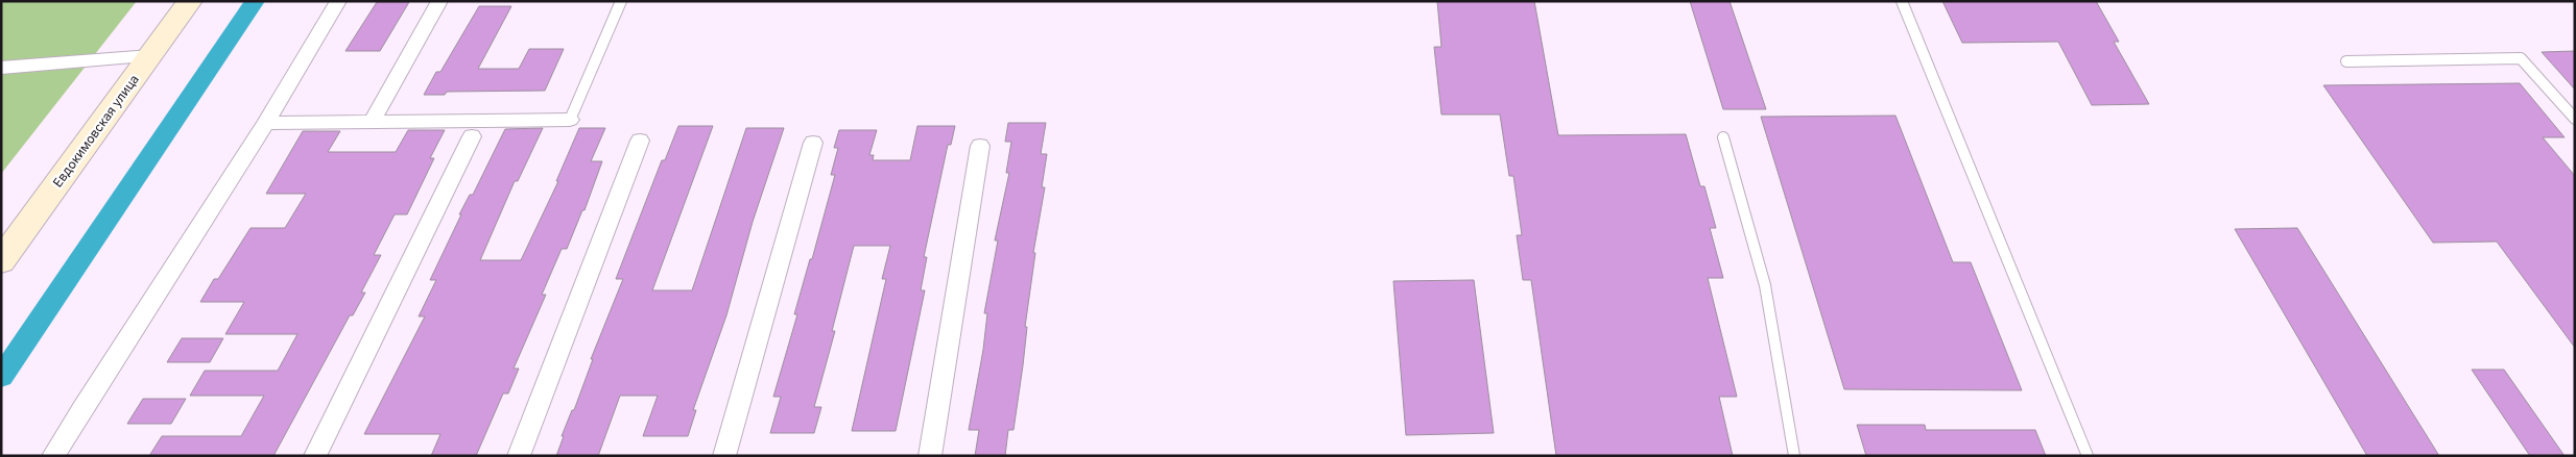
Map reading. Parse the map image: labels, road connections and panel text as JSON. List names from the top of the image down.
{
  "streets": {
    "main road": ["Евдокимовская улица"]
  }
}
